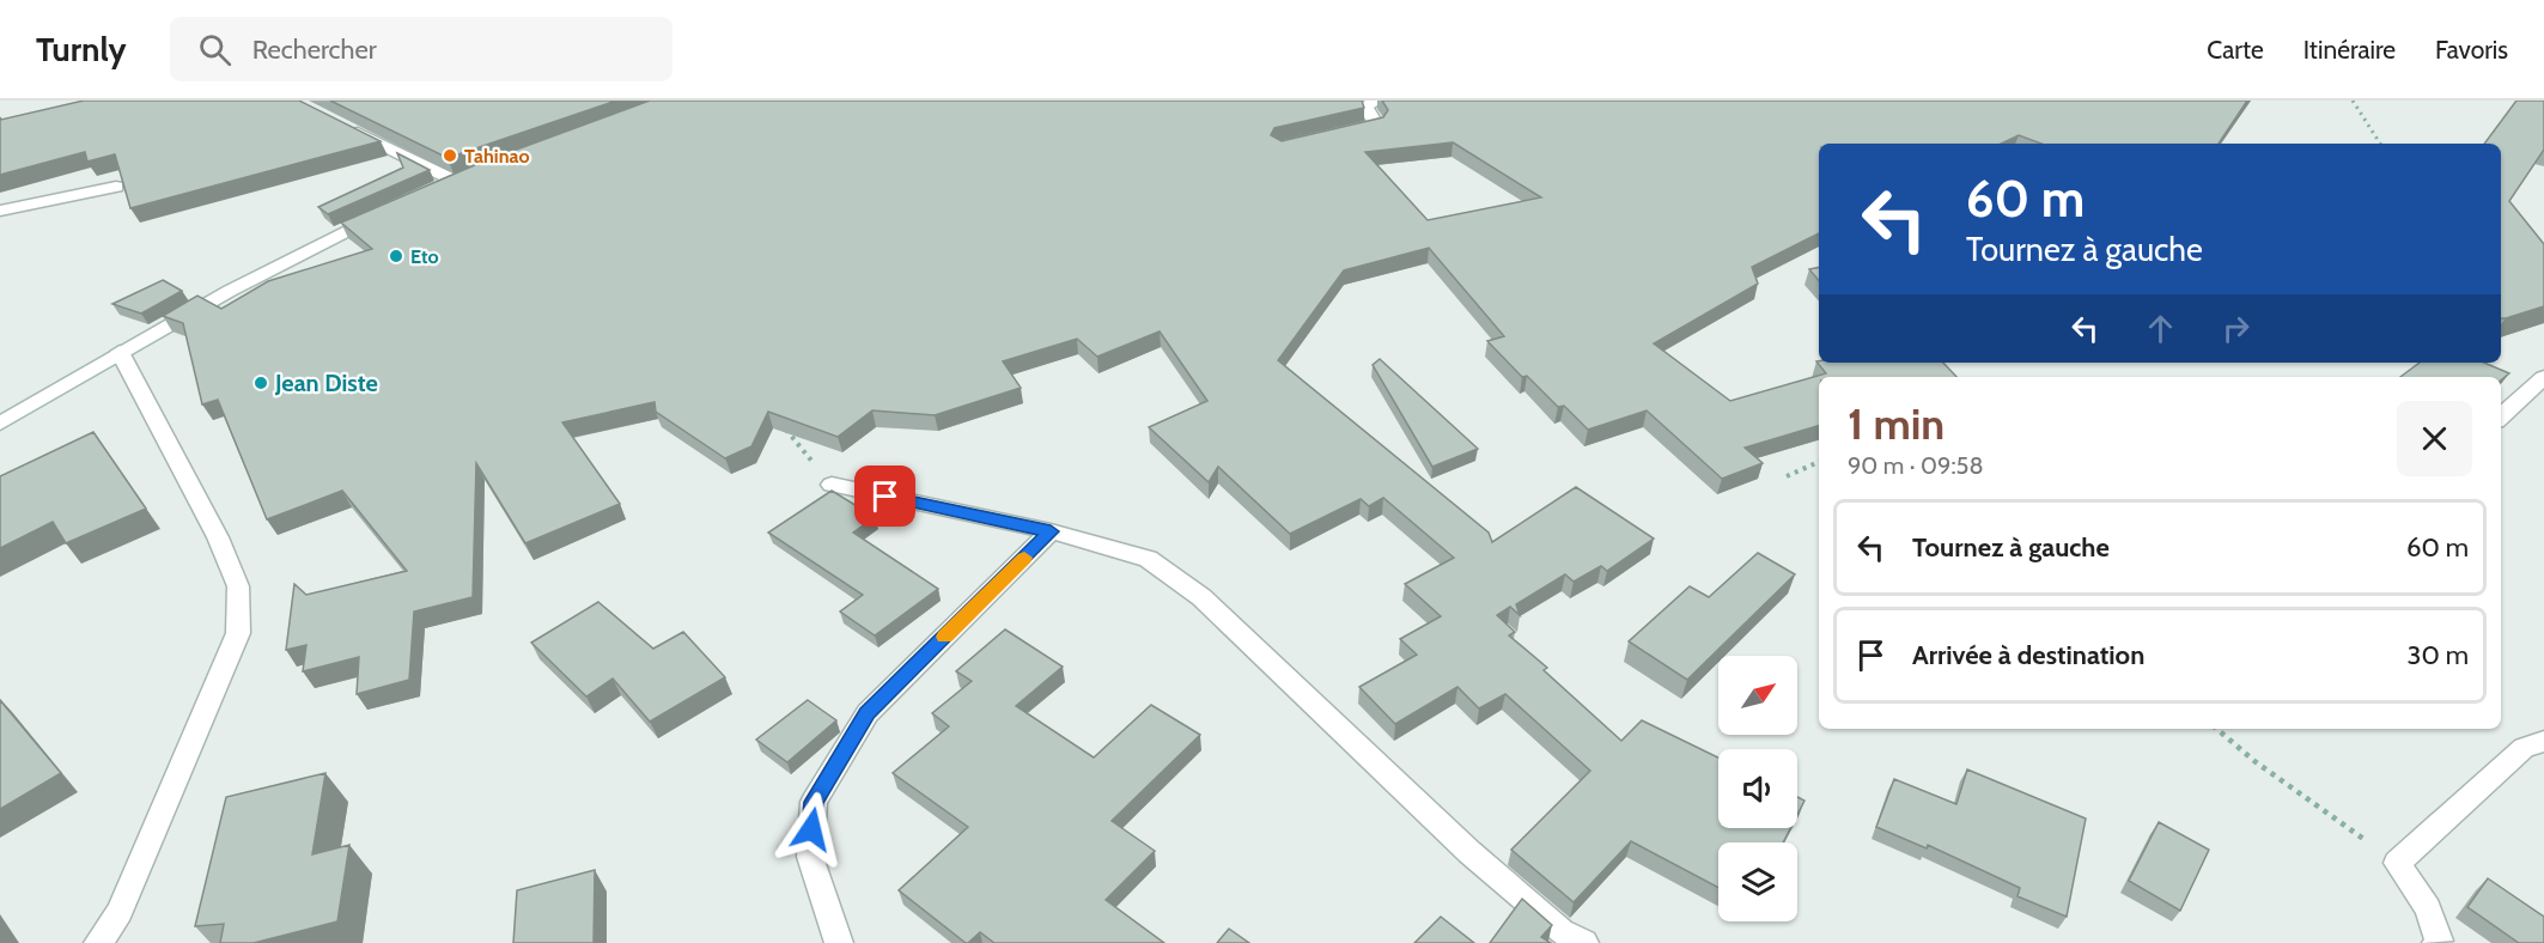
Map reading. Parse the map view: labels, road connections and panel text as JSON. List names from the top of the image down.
{
  "places": ["Tahinao", "Eto", "Jean Diste"],
  "north": "top right",
  "page": {
    "header": "Turnly",
    "search": "Rechercher",
    "nav": ["Carte", "Itinéraire", "Favoris"],
    "turn": ["60 m", "Tournez à gauche"],
    "heading": ["1 min", "90 m · 09:58"],
    "list": [
      {
        "name": "Tournez à gauche",
        "value": "60 m"
      },
      {
        "name": "Arrivée à destination",
        "value": "30 m"
      }
    ]
  }
}
